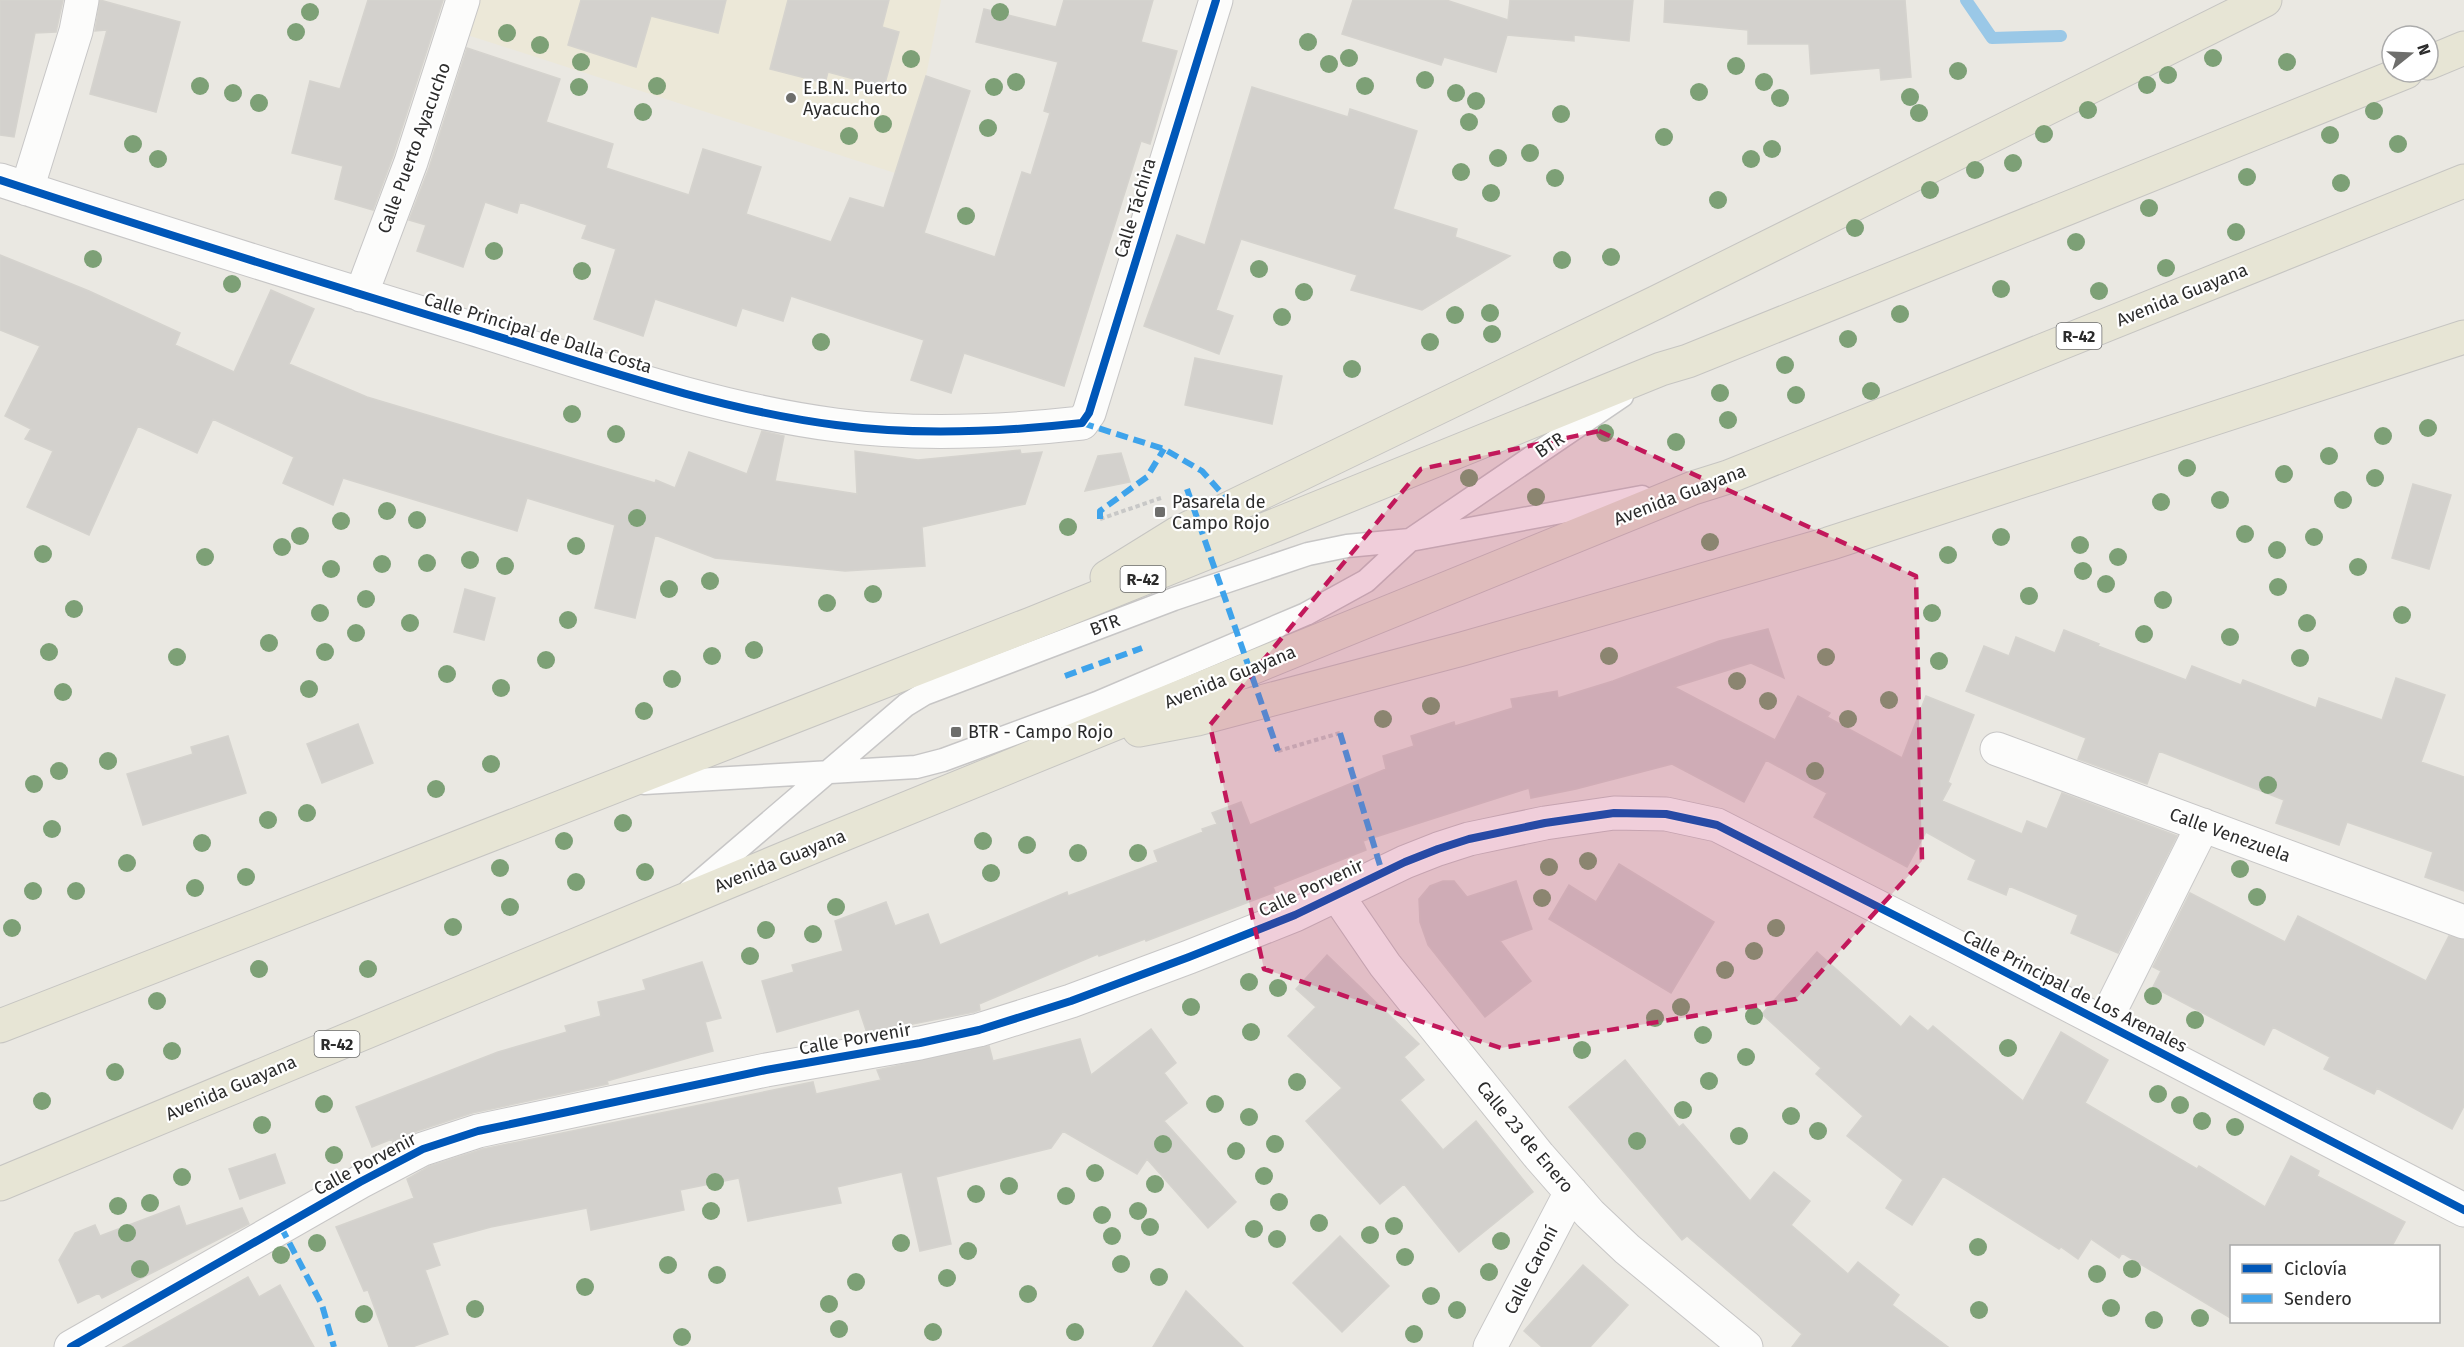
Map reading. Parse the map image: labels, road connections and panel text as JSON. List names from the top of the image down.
{
  "streets": {
    "main road": ["Avenida Guayana", "R-42"],
    "street": [
      "Calle Puerto Ayacucho",
      "Calle Táchira",
      "Calle Principal de Dalla Costa",
      "Calle Venezuela",
      "Calle Porvenir",
      "Calle Principal de Los Arenales",
      "Calle 23 de Enero",
      "Calle Caroní"
    ],
    "lane": ["BTR"]
  },
  "crossings": [
    ["Calle Puerto Ayacucho", "Calle Principal de Dalla Costa"],
    ["Calle Táchira", "Calle Principal de Dalla Costa"],
    ["Avenida Guayana", "BTR"],
    ["R-42", "BTR"],
    ["Calle Porvenir", "Calle Principal de Los Arenales"],
    ["Calle Porvenir", "Calle 23 de Enero"],
    ["Calle 23 de Enero", "Calle Caroní"]
  ],
  "places": {
    "other": ["E.B.N. Puerto Ayacucho"],
    "transit": ["Pasarela de Campo Rojo", "BTR - Campo Rojo"]
  },
  "legend": ["Ciclovía", "Sendero"],
  "north": "right"
}
